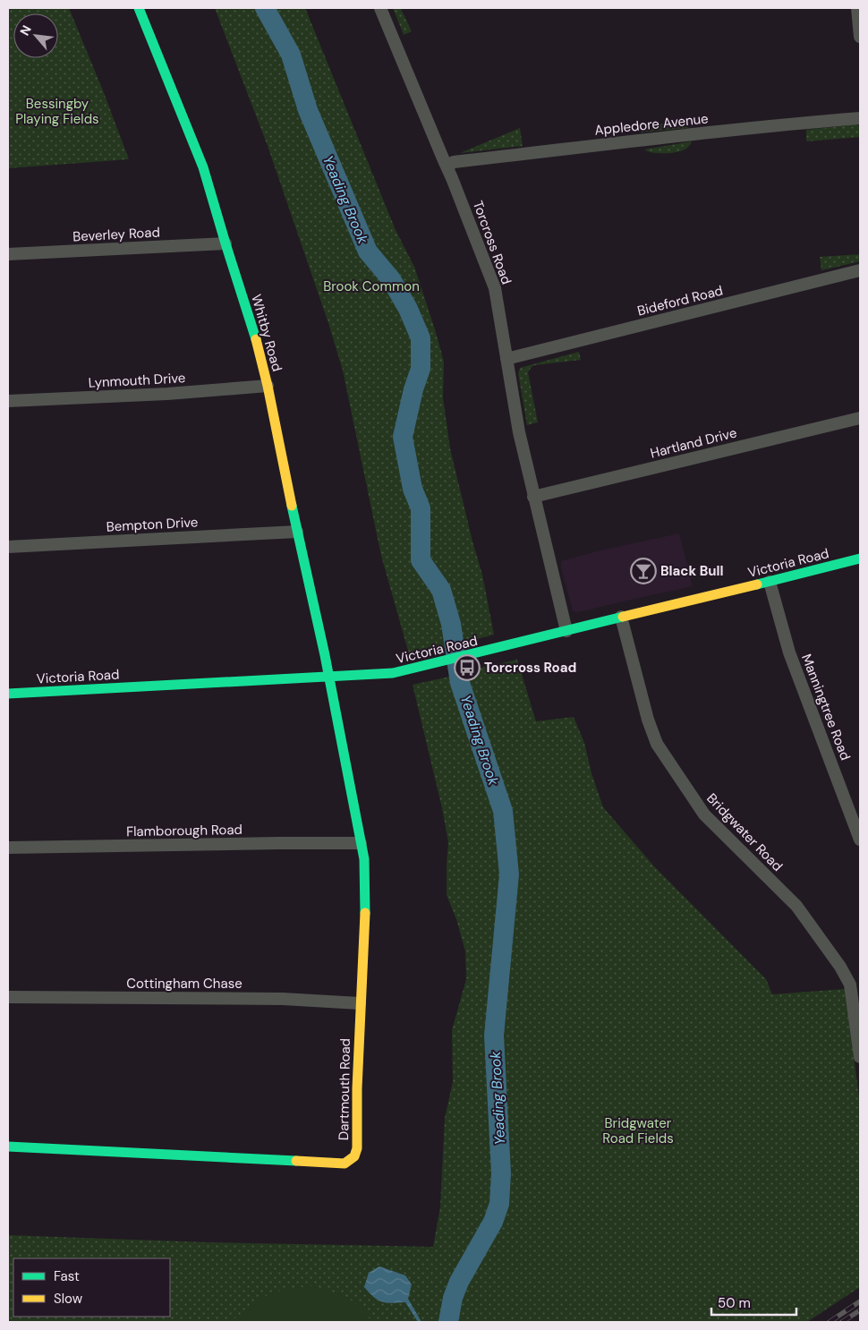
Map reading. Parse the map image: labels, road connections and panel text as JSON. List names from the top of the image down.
{
  "streets": {
    "street": [
      "Appledore Avenue",
      "Beverley Road",
      "Torcross Road",
      "Bideford Road",
      "Whitby Road",
      "Lynmouth Drive",
      "Hartland Drive",
      "Bempton Drive",
      "Victoria Road",
      "Manningtree Road",
      "Flamborough Road",
      "Bridgwater Road",
      "Cottingham Chase",
      "Dartmouth Road"
    ]
  },
  "crossings": [
    ["Appledore Avenue", "Torcross Road"],
    ["Beverley Road", "Whitby Road"],
    ["Torcross Road", "Bideford Road"],
    ["Torcross Road", "Hartland Drive"],
    ["Torcross Road", "Victoria Road"],
    ["Whitby Road", "Lynmouth Drive"],
    ["Whitby Road", "Bempton Drive"],
    ["Whitby Road", "Victoria Road"],
    ["Whitby Road", "Dartmouth Road"],
    ["Victoria Road", "Manningtree Road"],
    ["Victoria Road", "Bridgwater Road"],
    ["Victoria Road", "Dartmouth Road"],
    ["Flamborough Road", "Dartmouth Road"],
    ["Cottingham Chase", "Dartmouth Road"]
  ],
  "water": ["Yeading Brook"],
  "parks": ["Bessingby Playing Fields", "Brook Common", "Bridgwater Road Fields"],
  "places": {
    "bar": ["Black Bull"],
    "bus stop": ["Torcross Road"]
  },
  "legend": ["Fast", "Slow"],
  "scale_bar": "50 m",
  "north": "top left"
}
